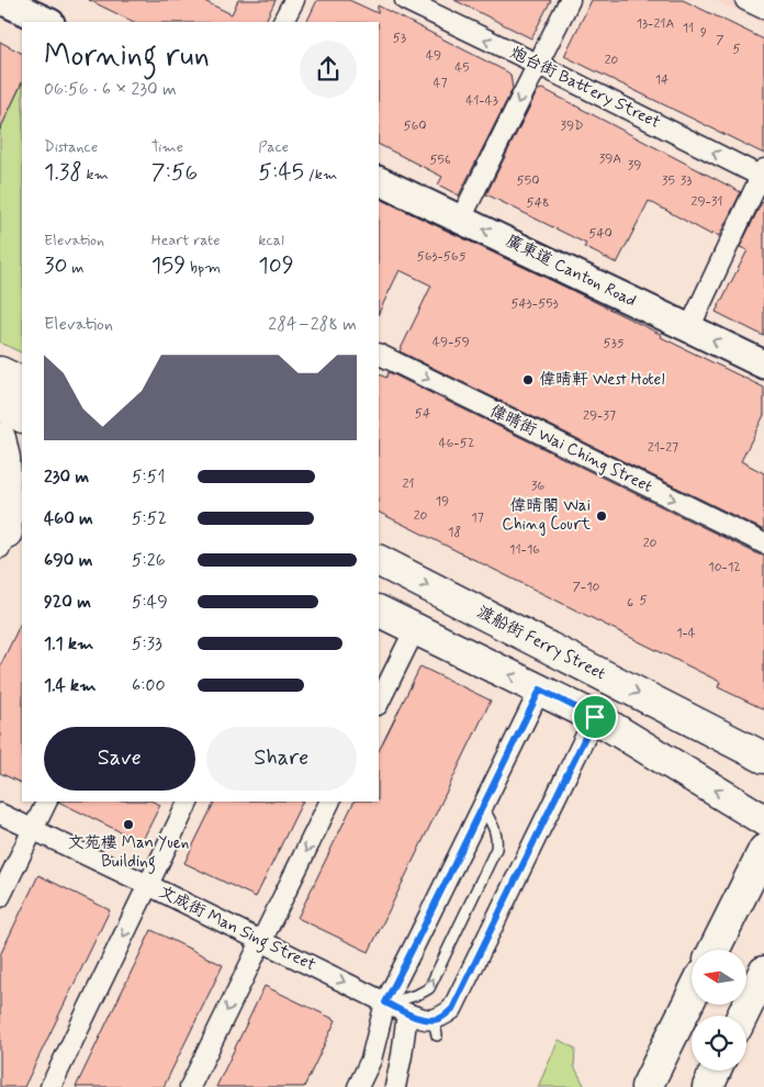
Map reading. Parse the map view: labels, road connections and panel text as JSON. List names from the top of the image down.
{
  "streets": {
    "main road": ["廣東道 Canton Road", "渡船街 Ferry Street"],
    "street": ["炮台街 Battery Street", "偉晴街 Wai Ching Street", "文成街 Man Sing Street"]
  },
  "one_way": ["炮台街 Battery Street", "廣東道 Canton Road", "偉晴街 Wai Ching Street"],
  "places": ["偉晴軒 West Hotel", "偉晴閣 Wai Ching Court", "文苑樓 Man Yuen Building"],
  "house_numbers": [
    "13-21A",
    "11",
    "9",
    "53",
    "7",
    "5",
    "49",
    "20",
    "45",
    "14",
    "47",
    "41-43",
    "560",
    "39D",
    "39A",
    "556",
    "39",
    "550",
    "35",
    "33",
    "29-31",
    "548",
    "540",
    "563-565",
    "543-553",
    "49-59",
    "535",
    "54",
    "29-37",
    "46-52",
    "21-27",
    "21",
    "36",
    "19",
    "20",
    "17",
    "18",
    "20",
    "11-16",
    "10-12",
    "7-10",
    "5",
    "6",
    "1-4"
  ],
  "north": "left",
  "page": {
    "heading": ["Morning run", "06:56 · 6 × 230 m"],
    "stats": [
      ["Distance", "1.38 km"],
      ["Time", "7:56"],
      ["Pace", "5:45 /km"],
      ["Elevation", "30 m"],
      ["Heart rate", "159 bpm"],
      ["kcal", "109"]
    ],
    "chart": ["Elevation", "284–288 m"],
    "list": [
      {
        "name": "230 m",
        "note": "5:51"
      },
      {
        "name": "460 m",
        "note": "5:52"
      },
      {
        "name": "690 m",
        "note": "5:26"
      },
      {
        "name": "920 m",
        "note": "5:49"
      },
      {
        "name": "1.1 km",
        "note": "5:33"
      },
      {
        "name": "1.4 km",
        "note": "6:00"
      }
    ],
    "buttons": ["Save", "Share"]
  }
}
